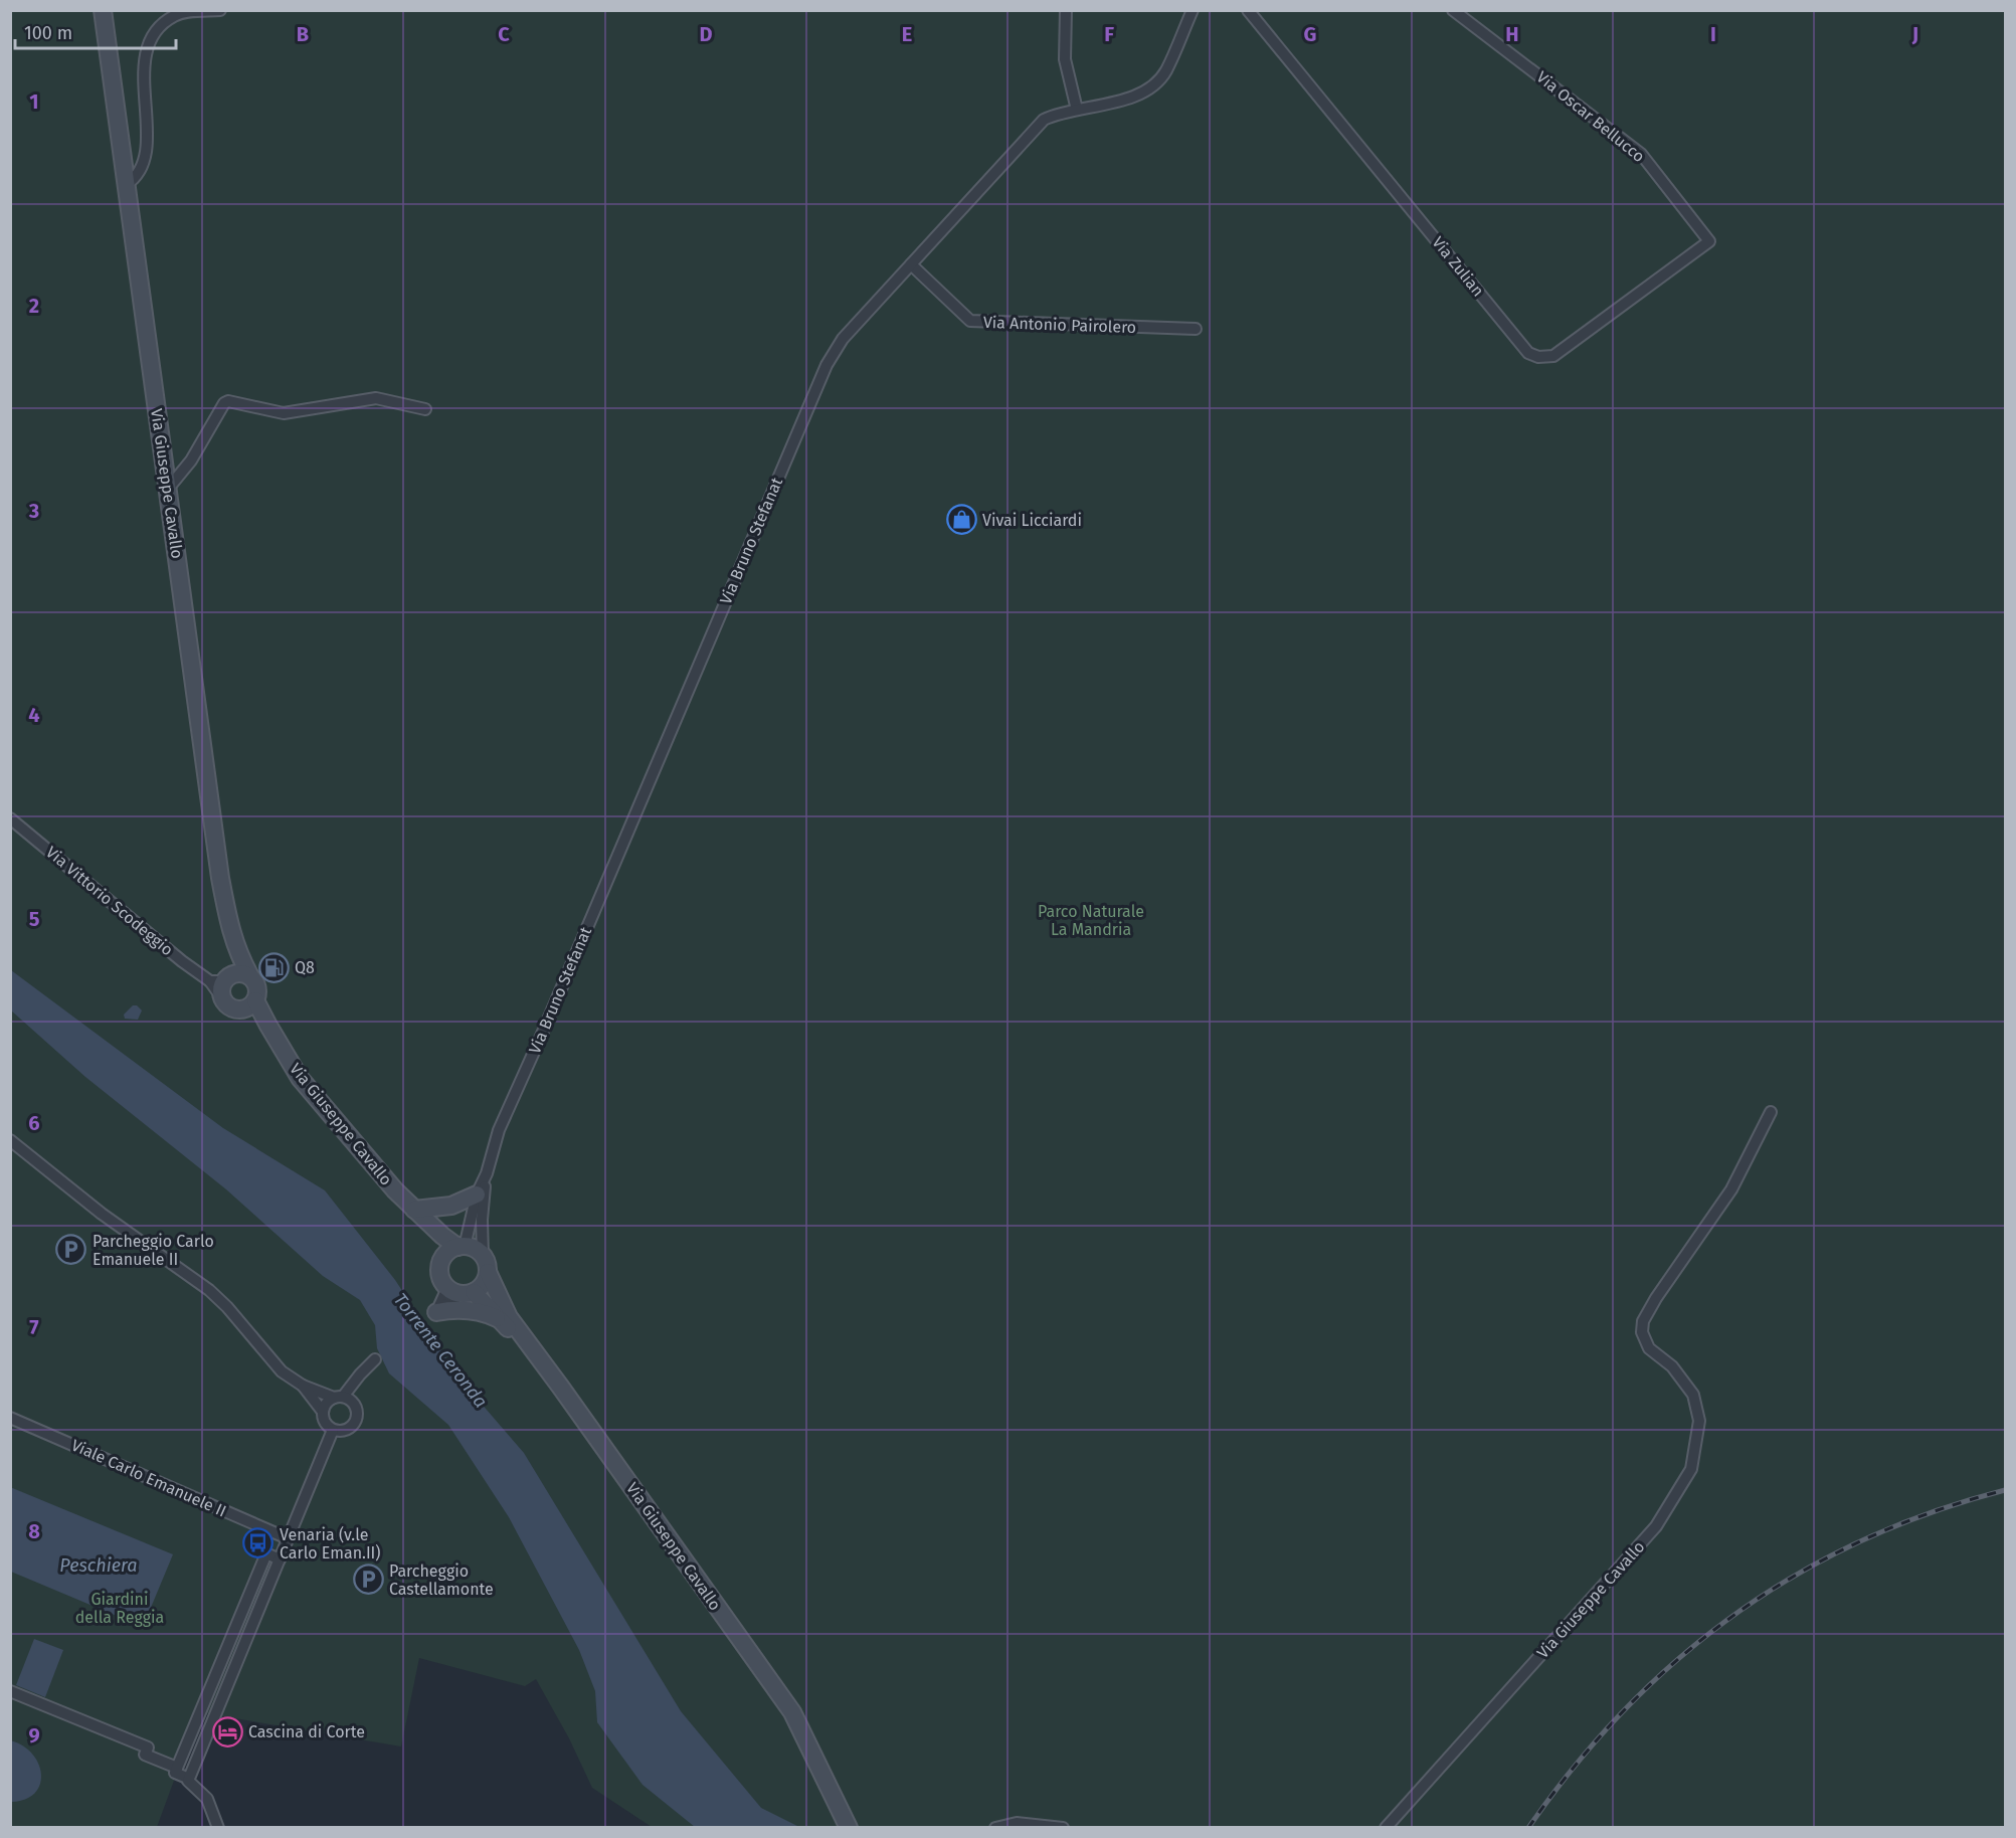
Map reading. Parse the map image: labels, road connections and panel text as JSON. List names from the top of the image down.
{
  "streets": {
    "street": [
      "Via Oscar Bellucco",
      "Via Zulian",
      "Via Antonio Pairolero",
      "Via Giuseppe Cavallo",
      "Via Bruno Stefanat",
      "Via Vittorio Scodeggio",
      "Viale Carlo Emanuele II"
    ]
  },
  "crossings": [
    ["Via Oscar Bellucco", "Via Zulian"],
    ["Via Antonio Pairolero", "Via Bruno Stefanat"],
    ["Via Giuseppe Cavallo", "Via Bruno Stefanat"],
    ["Via Giuseppe Cavallo", "Via Vittorio Scodeggio"]
  ],
  "water": ["Torrente Ceronda", "Peschiera"],
  "parks": ["Parco Naturale La Mandria", "Giardini della Reggia"],
  "places": {
    "shop": ["Vivai Licciardi"],
    "fuel station": ["Q8"],
    "parking": ["Parcheggio Carlo Emanuele II", "Parcheggio Castellamonte"],
    "bus stop": ["Venaria (v.le Carlo Eman.II)"],
    "hotel": ["Cascina di Corte"]
  },
  "scale_bar": "100 m",
  "grid": {
    "columns": [
      "B",
      "C",
      "D",
      "E",
      "F",
      "G",
      "H",
      "I",
      "J"
    ],
    "rows": [
      "1",
      "2",
      "3",
      "4",
      "5",
      "6",
      "7",
      "8",
      "9"
    ]
  }
}
